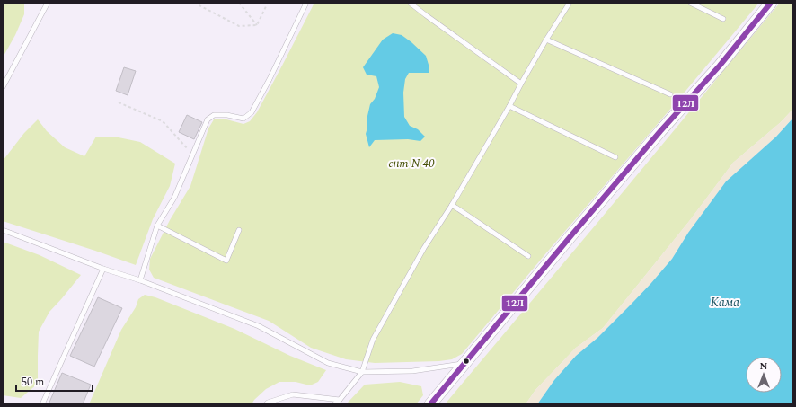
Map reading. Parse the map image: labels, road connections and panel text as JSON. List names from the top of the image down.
{
  "water": ["Кама"],
  "parks": ["снт N 40"],
  "lines": ["transit line 12Л"],
  "scale_bar": "50 m",
  "north": "top"
}
